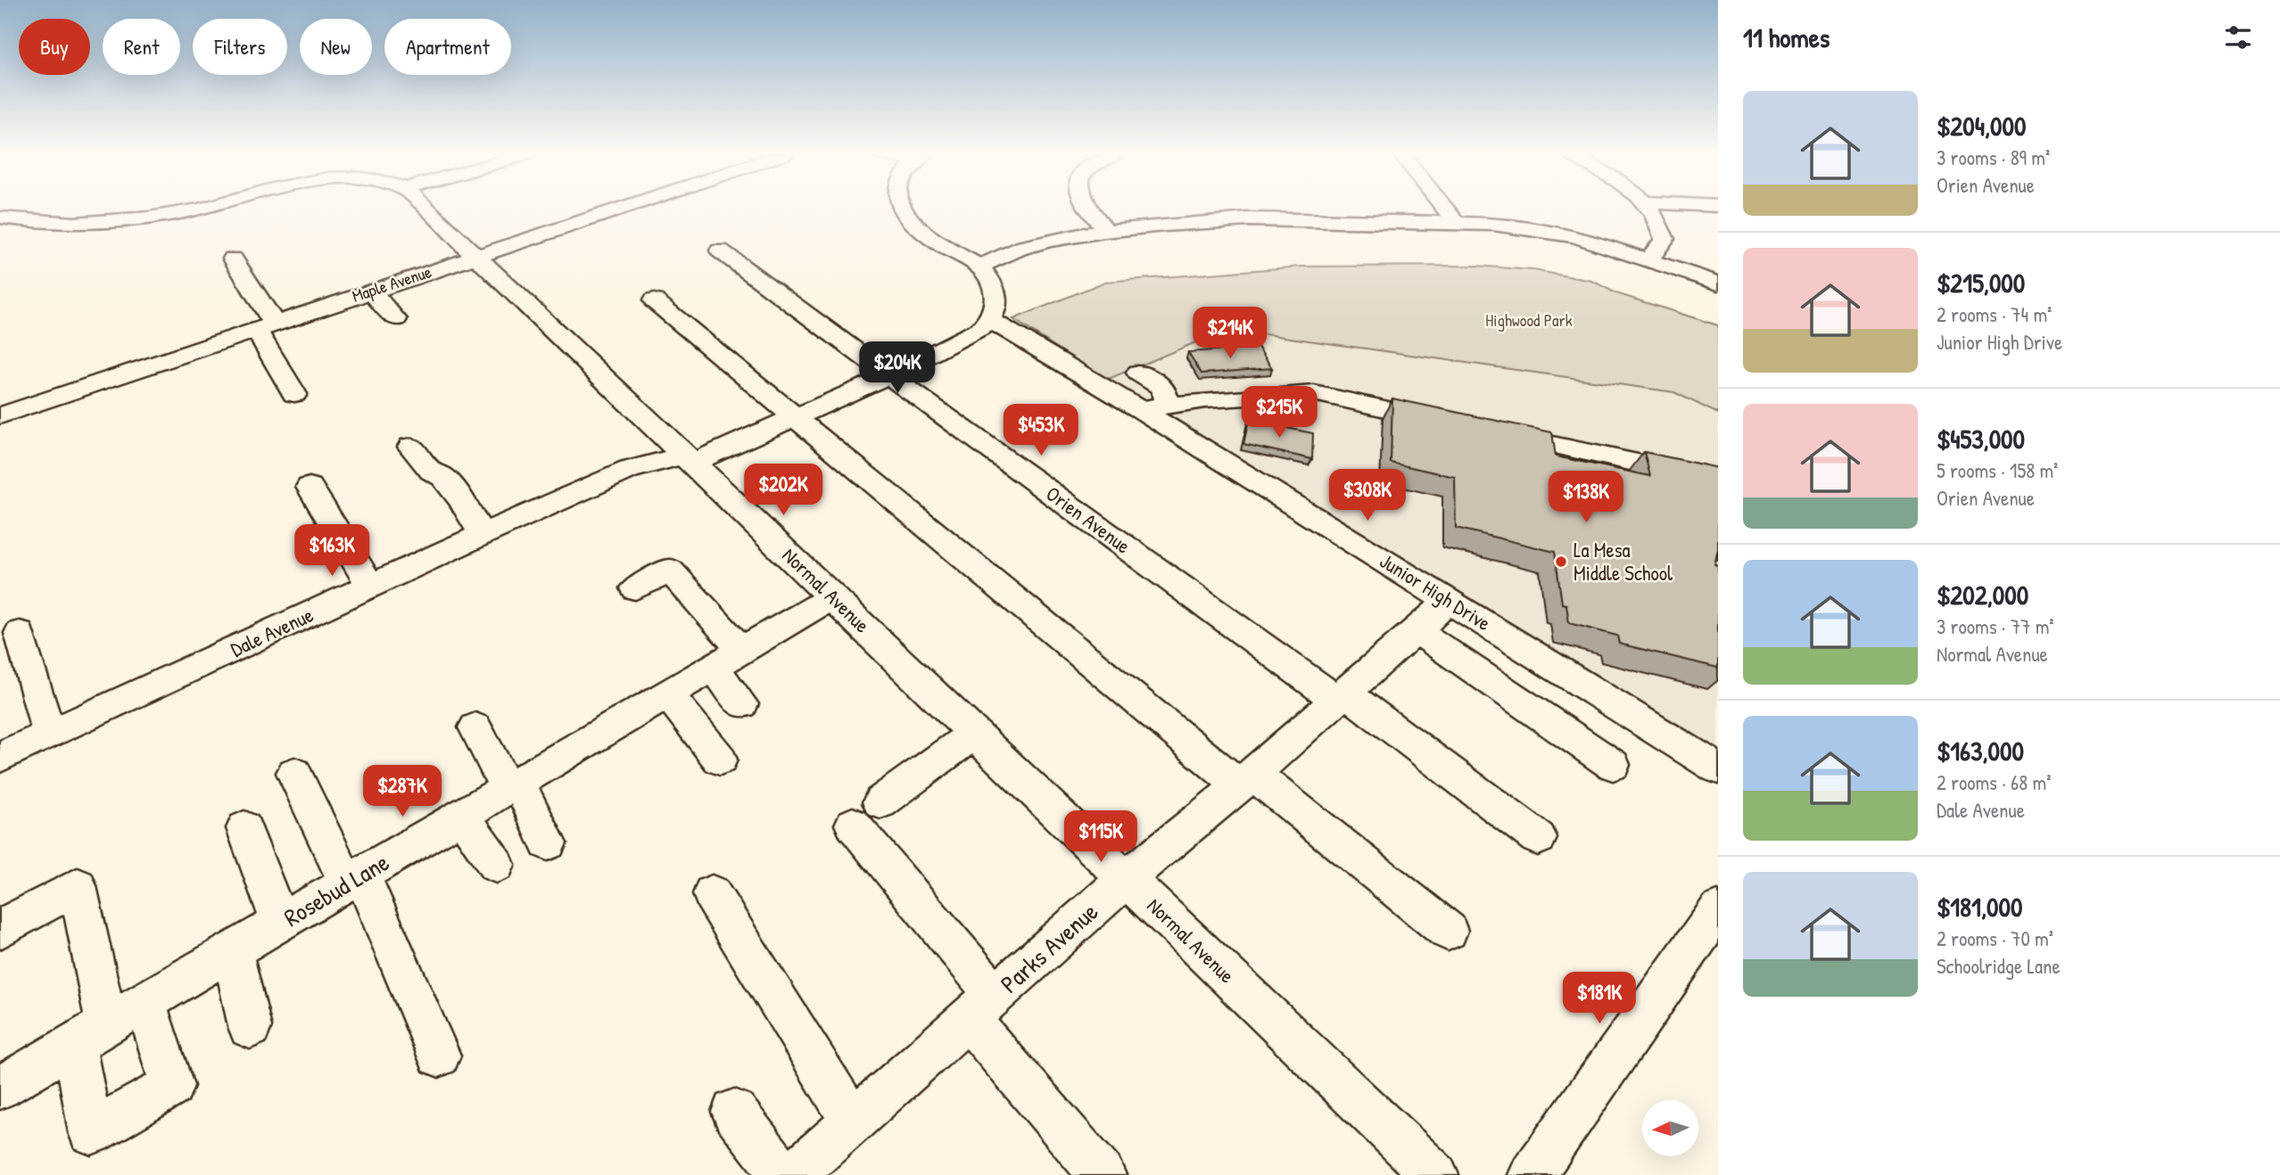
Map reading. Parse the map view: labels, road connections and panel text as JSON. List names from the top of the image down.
{
  "streets": {
    "street": [
      "Maple Avenue",
      "Orien Avenue",
      "Normal Avenue",
      "Junior High Drive",
      "Dale Avenue",
      "Rosebud Lane",
      "Parks Avenue"
    ]
  },
  "crossings": [
    ["Maple Avenue", "Normal Avenue"],
    ["Orien Avenue", "Dale Avenue"],
    ["Orien Avenue", "Parks Avenue"],
    ["Normal Avenue", "Dale Avenue"],
    ["Normal Avenue", "Rosebud Lane"],
    ["Normal Avenue", "Parks Avenue"],
    ["Junior High Drive", "Dale Avenue"],
    ["Junior High Drive", "Parks Avenue"]
  ],
  "parks": ["Highwood Park"],
  "places": ["La Mesa Middle School"],
  "north": "left",
  "page": {
    "heading": "11 homes",
    "chip": [
      "Buy",
      "Rent",
      "Filters",
      "New",
      "Apartment"
    ],
    "list": [
      {
        "name": "$204,000",
        "note": "3 rooms · 89 m² · Orien Avenue"
      },
      {
        "name": "$215,000",
        "note": "2 rooms · 74 m² · Junior High Drive"
      },
      {
        "name": "$453,000",
        "note": "5 rooms · 158 m² · Orien Avenue"
      },
      {
        "name": "$202,000",
        "note": "3 rooms · 77 m² · Normal Avenue"
      },
      {
        "name": "$163,000",
        "note": "2 rooms · 68 m² · Dale Avenue"
      },
      {
        "name": "$181,000",
        "note": "2 rooms · 70 m² · Schoolridge Lane"
      }
    ],
    "price": [
      "$214K",
      "$204K",
      "$215K",
      "$453K",
      "$202K",
      "$308K",
      "$138K",
      "$163K",
      "$287K",
      "$115K",
      "$181K"
    ]
  }
}
